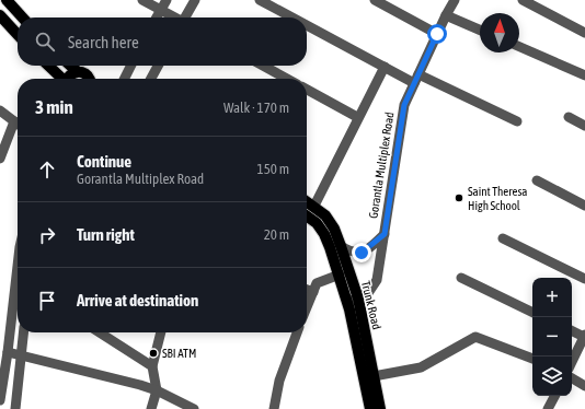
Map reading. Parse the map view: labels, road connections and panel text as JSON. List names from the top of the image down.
{
  "streets": {
    "main road": ["Trunk Road"],
    "street": ["Gorantla Multiplex Road"]
  },
  "crossings": [
    ["Gorantla Multiplex Road", "Trunk Road"]
  ],
  "places": ["Saint Theresa High School", "SBI ATM"],
  "north": "top",
  "page": {
    "search": "Search here",
    "heading": ["3 min", "Walk · 170 m"],
    "list": [
      ["Continue", "Gorantla Multiplex Road", "150 m"],
      ["Turn right", "20 m"],
      "Arrive at destination"
    ],
    "map_buttons": ["+", "−"]
  }
}
